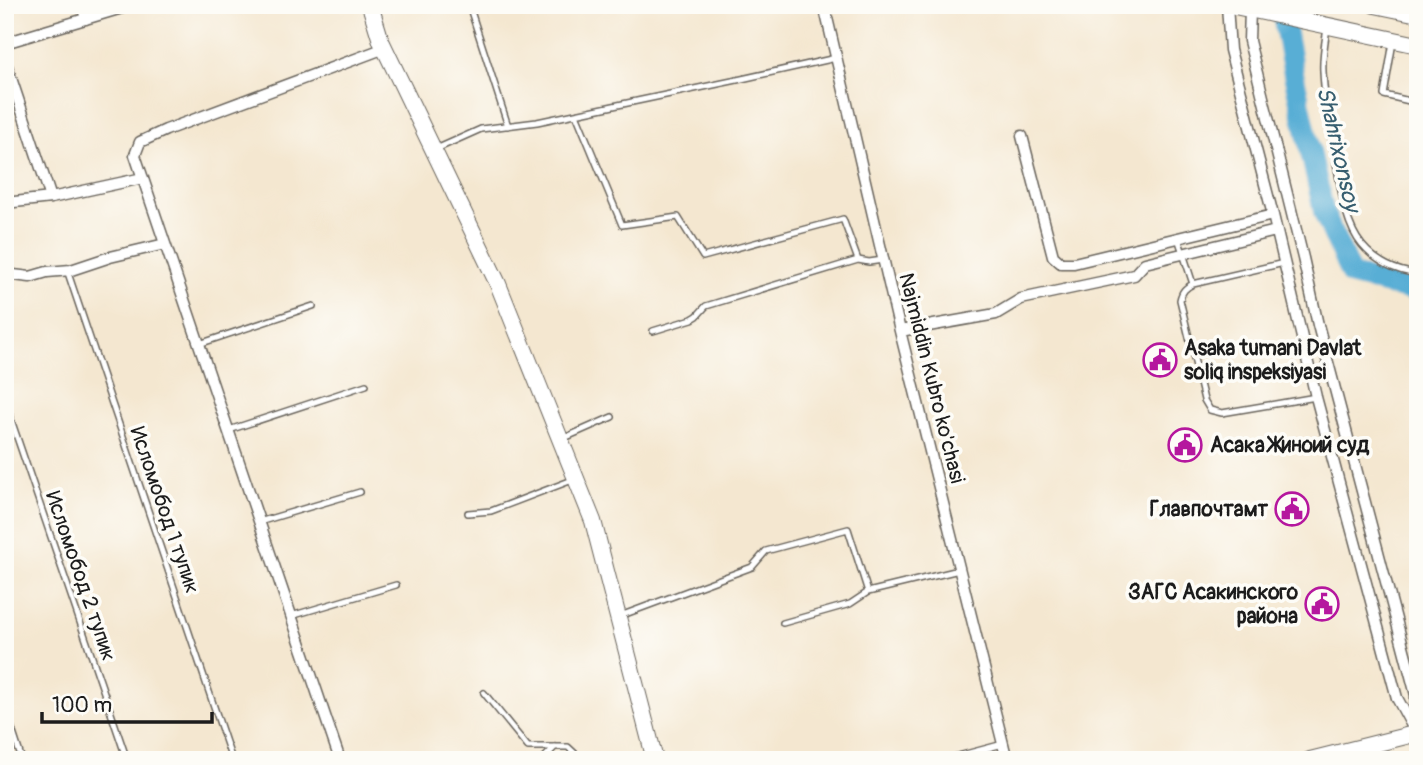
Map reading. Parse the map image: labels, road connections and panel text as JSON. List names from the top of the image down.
{
  "streets": {
    "street": ["Najmiddin Kubro ko'chasi"],
    "lane": ["Исломобод 1 тупик", "Исломобод 2 тупик"]
  },
  "water": ["Shahrixonsoy"],
  "places": {
    "public building": [
      "Asaka tumani Davlat soliq inspeksiyasi",
      "Асака Жиноий суд",
      "Главпочтамт",
      "ЗАГС Асакинского района"
    ]
  },
  "scale_bar": "100 m"
}
